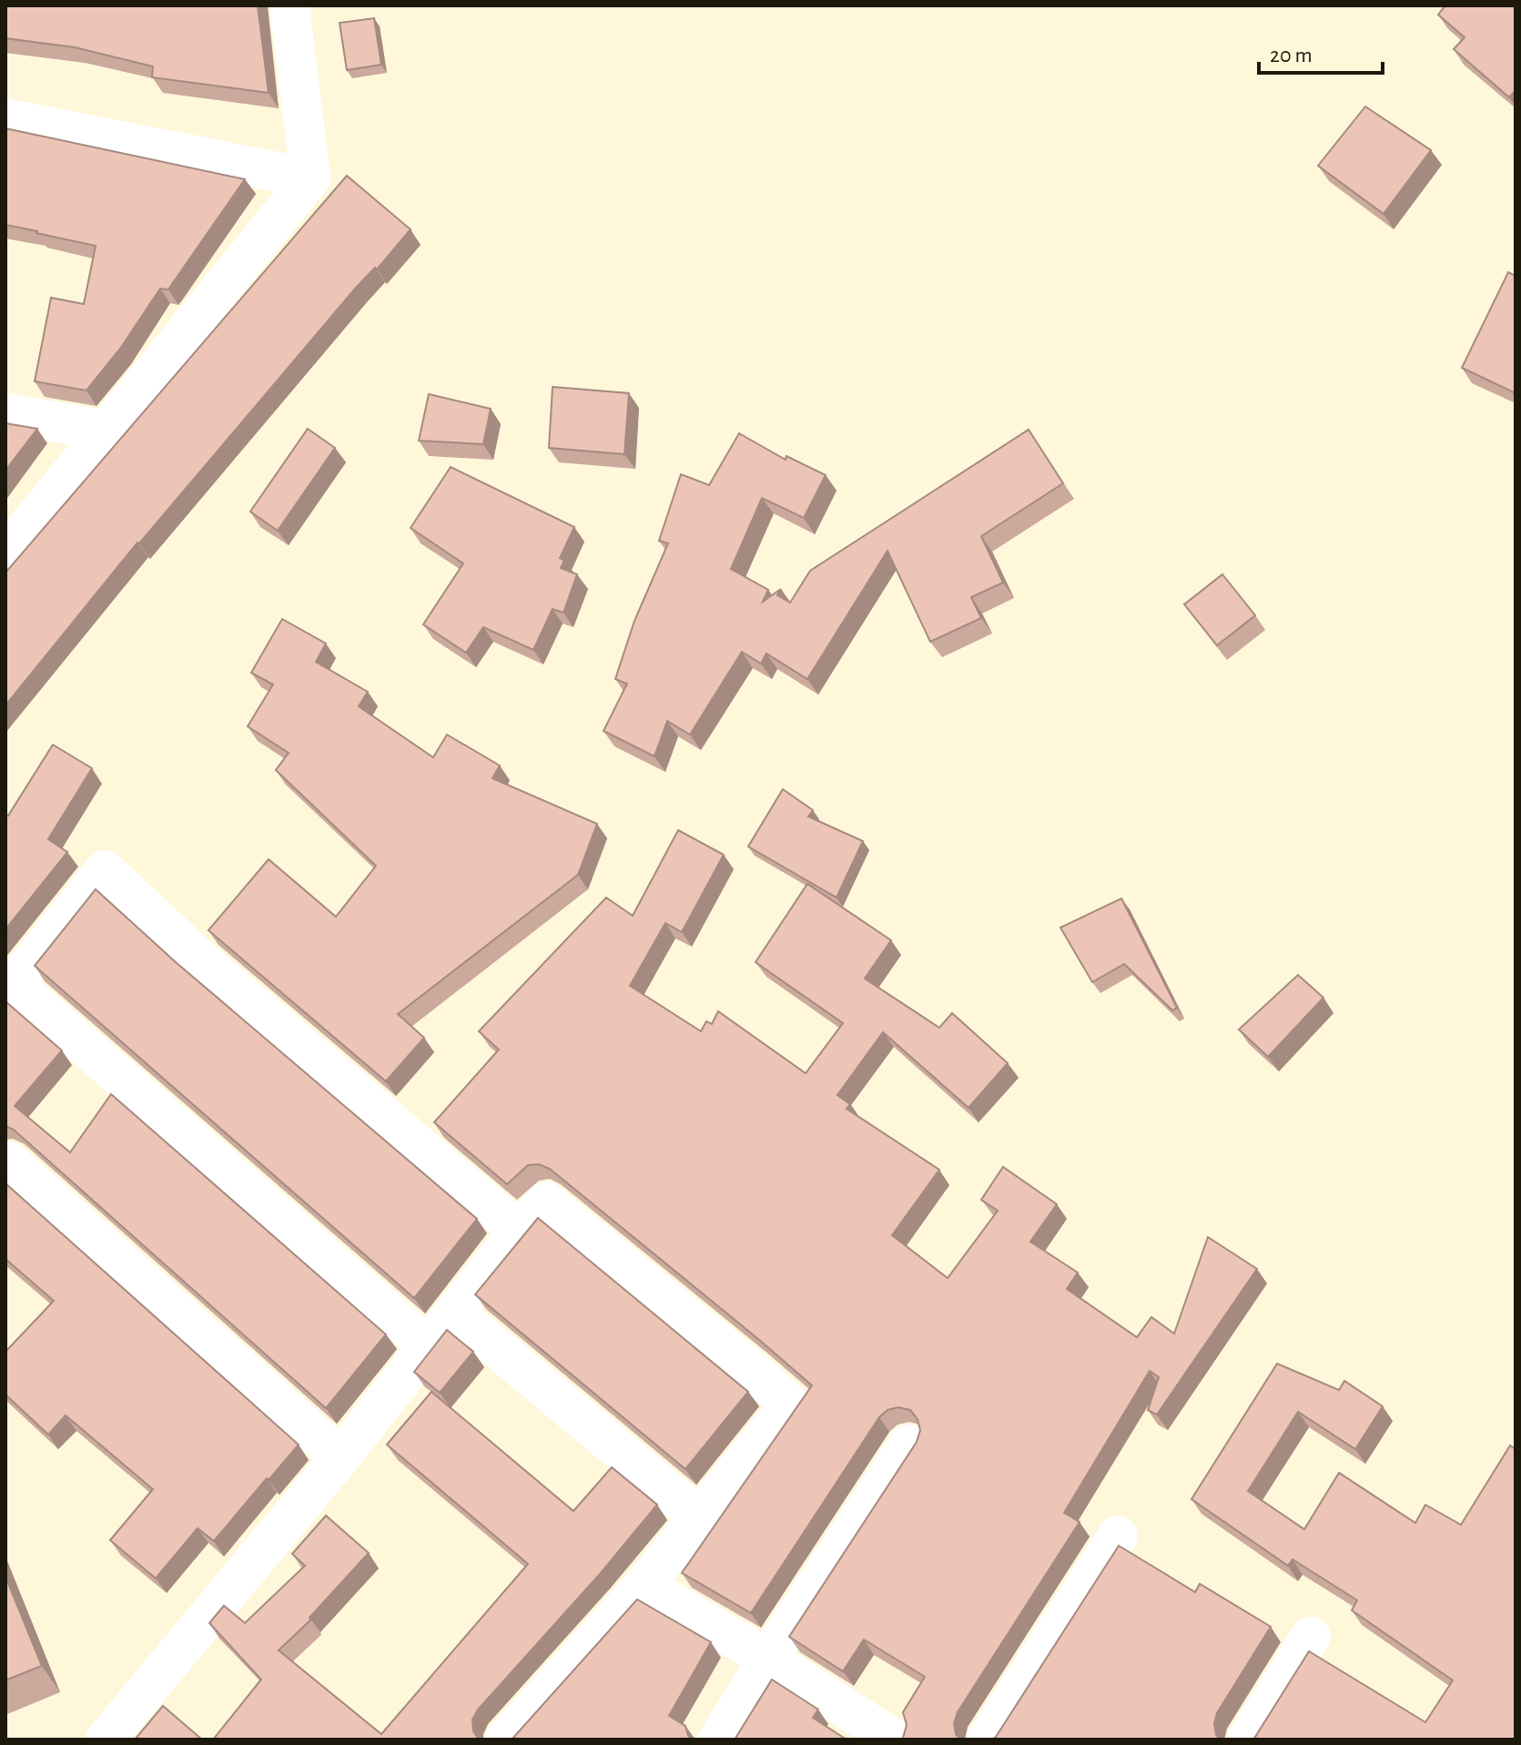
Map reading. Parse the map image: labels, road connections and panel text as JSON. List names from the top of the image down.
{
  "scale_bar": "20 m"
}
